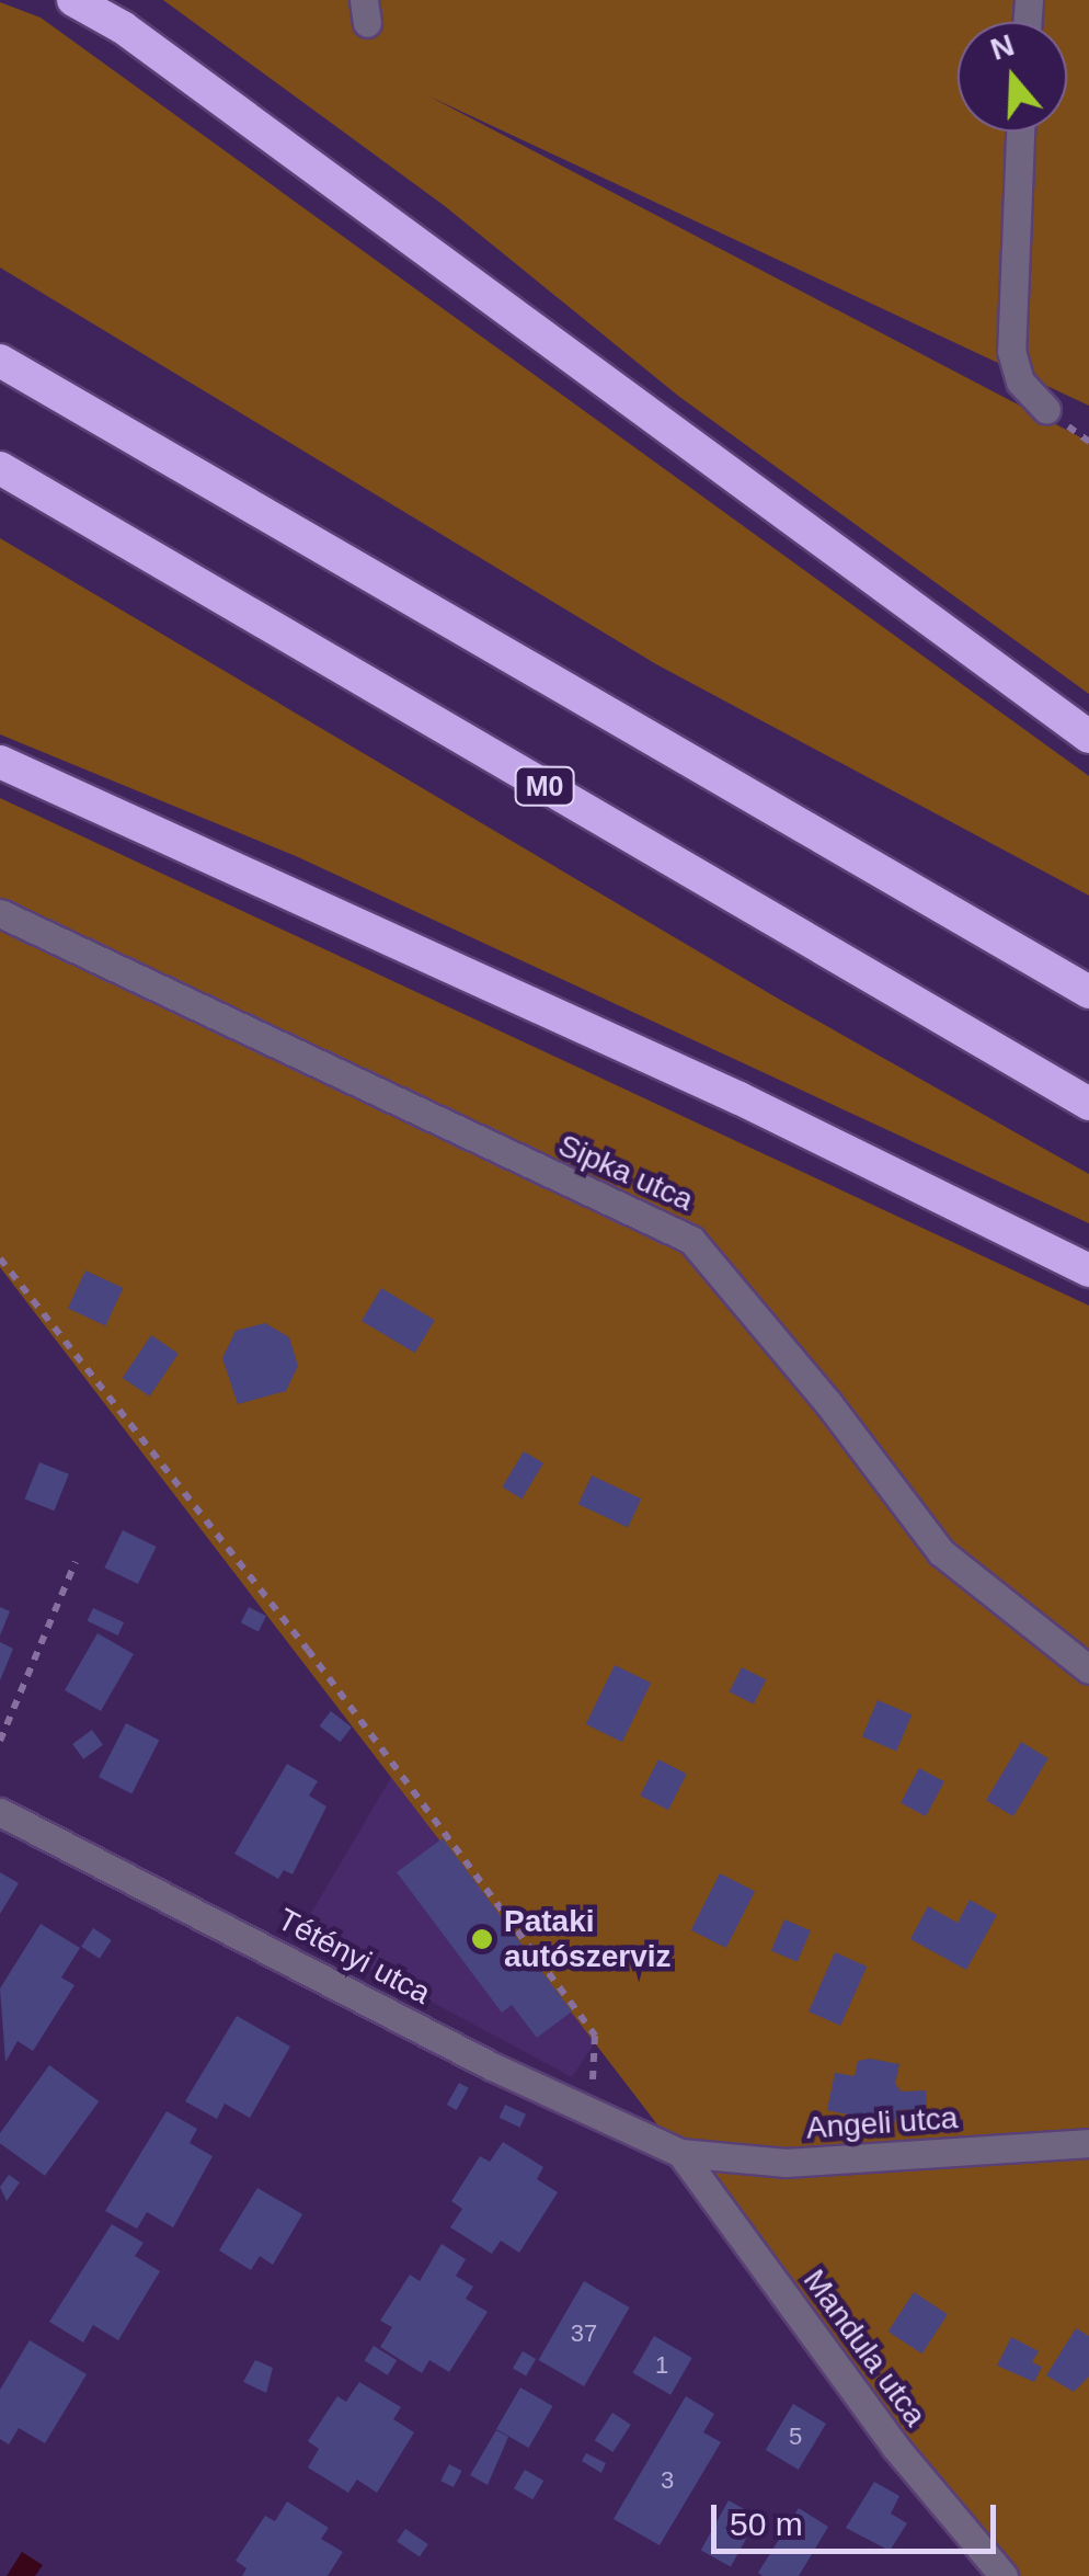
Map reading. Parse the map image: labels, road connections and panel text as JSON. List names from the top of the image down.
{
  "streets": {
    "highway": ["M0"],
    "street": [
      "Sipka utca",
      "Tétényi utca",
      "Angeli utca",
      "Mandula utca"
    ]
  },
  "crossings": [
    ["Tétényi utca", "Angeli utca"],
    ["Tétényi utca", "Mandula utca"],
    ["Angeli utca", "Mandula utca"]
  ],
  "places": ["Pataki autószerviz"],
  "house_numbers": [
    "37",
    "1",
    "5",
    "3"
  ],
  "scale_bar": "50 m",
  "north": "top"
}
